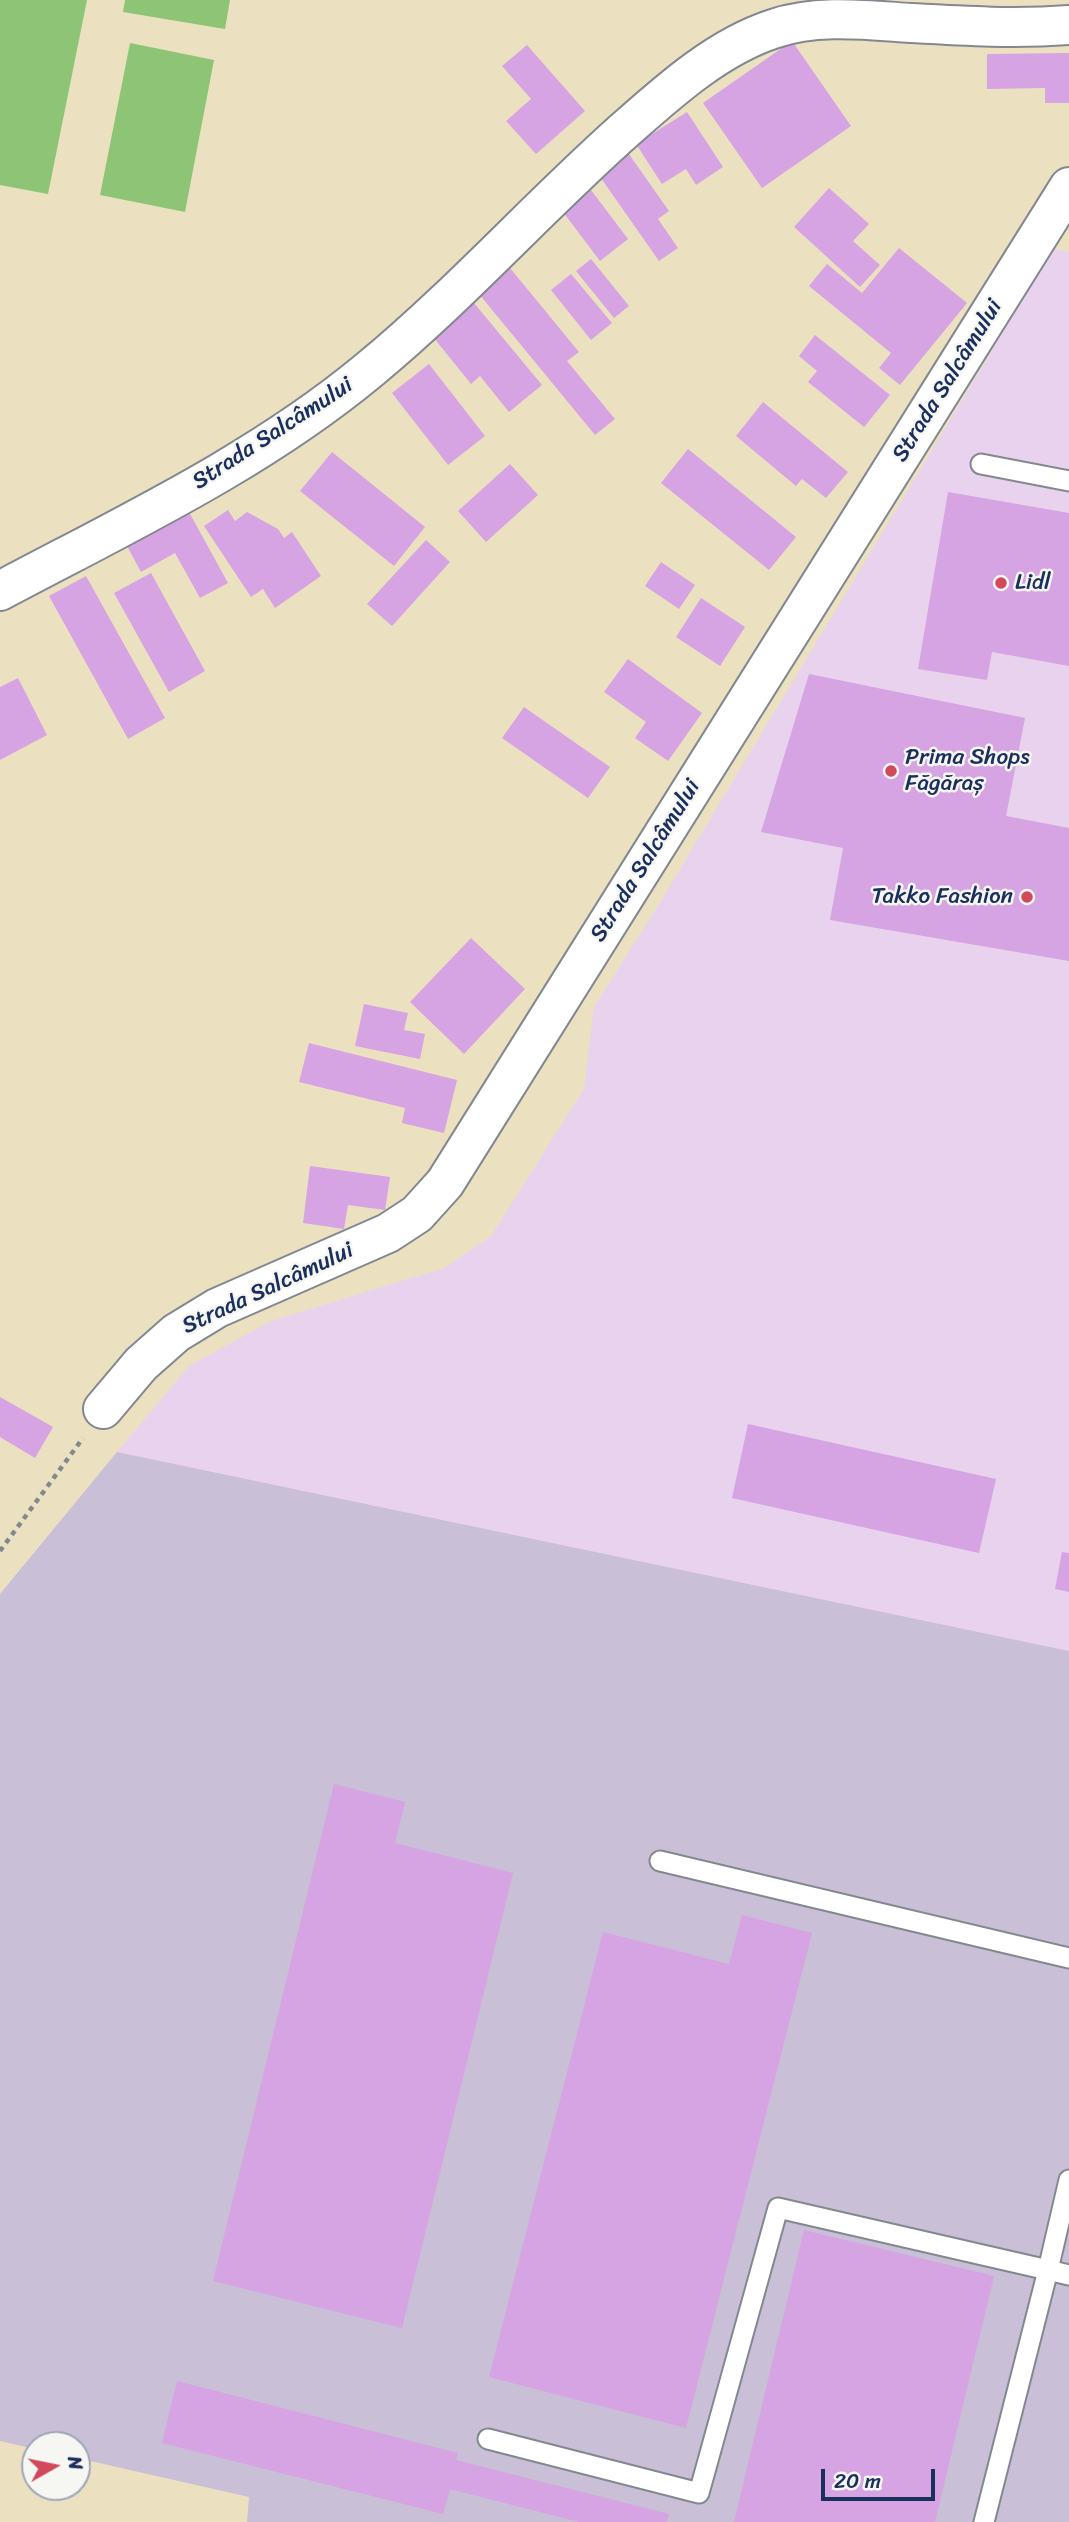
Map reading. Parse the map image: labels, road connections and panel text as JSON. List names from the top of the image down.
{
  "streets": {
    "street": ["Strada Salcâmului"]
  },
  "places": ["Lidl", "Prima Shops Făgăraș", "Takko Fashion"],
  "scale_bar": "20 m",
  "north": "right"
}
